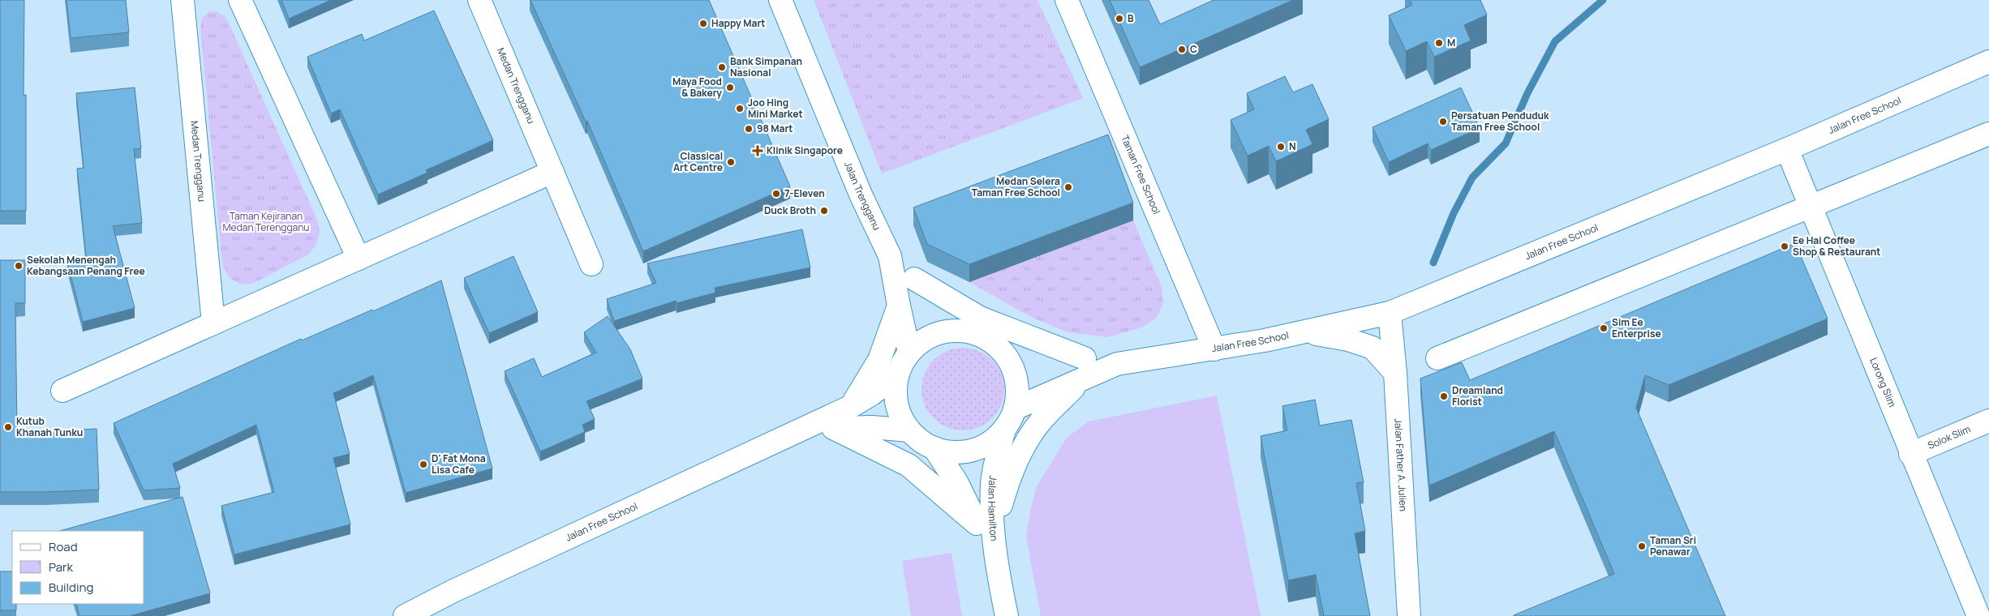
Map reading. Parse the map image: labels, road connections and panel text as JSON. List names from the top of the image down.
{
  "streets": {
    "street": [
      "Medan Trengganu",
      "Jalan Free School",
      "Taman Free School",
      "Jalan Trengganu",
      "Lorong Slim",
      "Solok Slim",
      "Jalan Father A. Julien",
      "Jalan Hamilton"
    ]
  },
  "crossings": [
    ["Jalan Free School", "Taman Free School"],
    ["Jalan Free School", "Jalan Trengganu"],
    ["Jalan Free School", "Lorong Slim"],
    ["Jalan Free School", "Jalan Father A. Julien"],
    ["Jalan Free School", "Jalan Hamilton"],
    ["Jalan Trengganu", "Jalan Hamilton"],
    ["Lorong Slim", "Solok Slim"]
  ],
  "parks": ["Taman Kejiranan Medan Terengganu"],
  "places": {
    "other": [
      "B",
      "Happy Mart",
      "M",
      "C",
      "Bank Simpanan Nasional",
      "Maya Food & Bakery",
      "Joo Hing Mini Market",
      "Persatuan Penduduk Taman Free School",
      "98 Mart",
      "N",
      "Classical Art Centre",
      "Medan Selera Taman Free School",
      "7-Eleven",
      "Duck Broth",
      "Ee Hai Coffee Shop & Restaurant",
      "Sekolah Menengah Kebangsaan Penang Free",
      "Sim Ee Enterprise",
      "Dreamland Florist",
      "Kutub Khanah Tunku",
      "D' Fat Mona Lisa Cafe",
      "Taman Sri Penawar"
    ],
    "health": ["Klinik Singapore"]
  },
  "legend": ["Road", "Park", "Building"]
}
